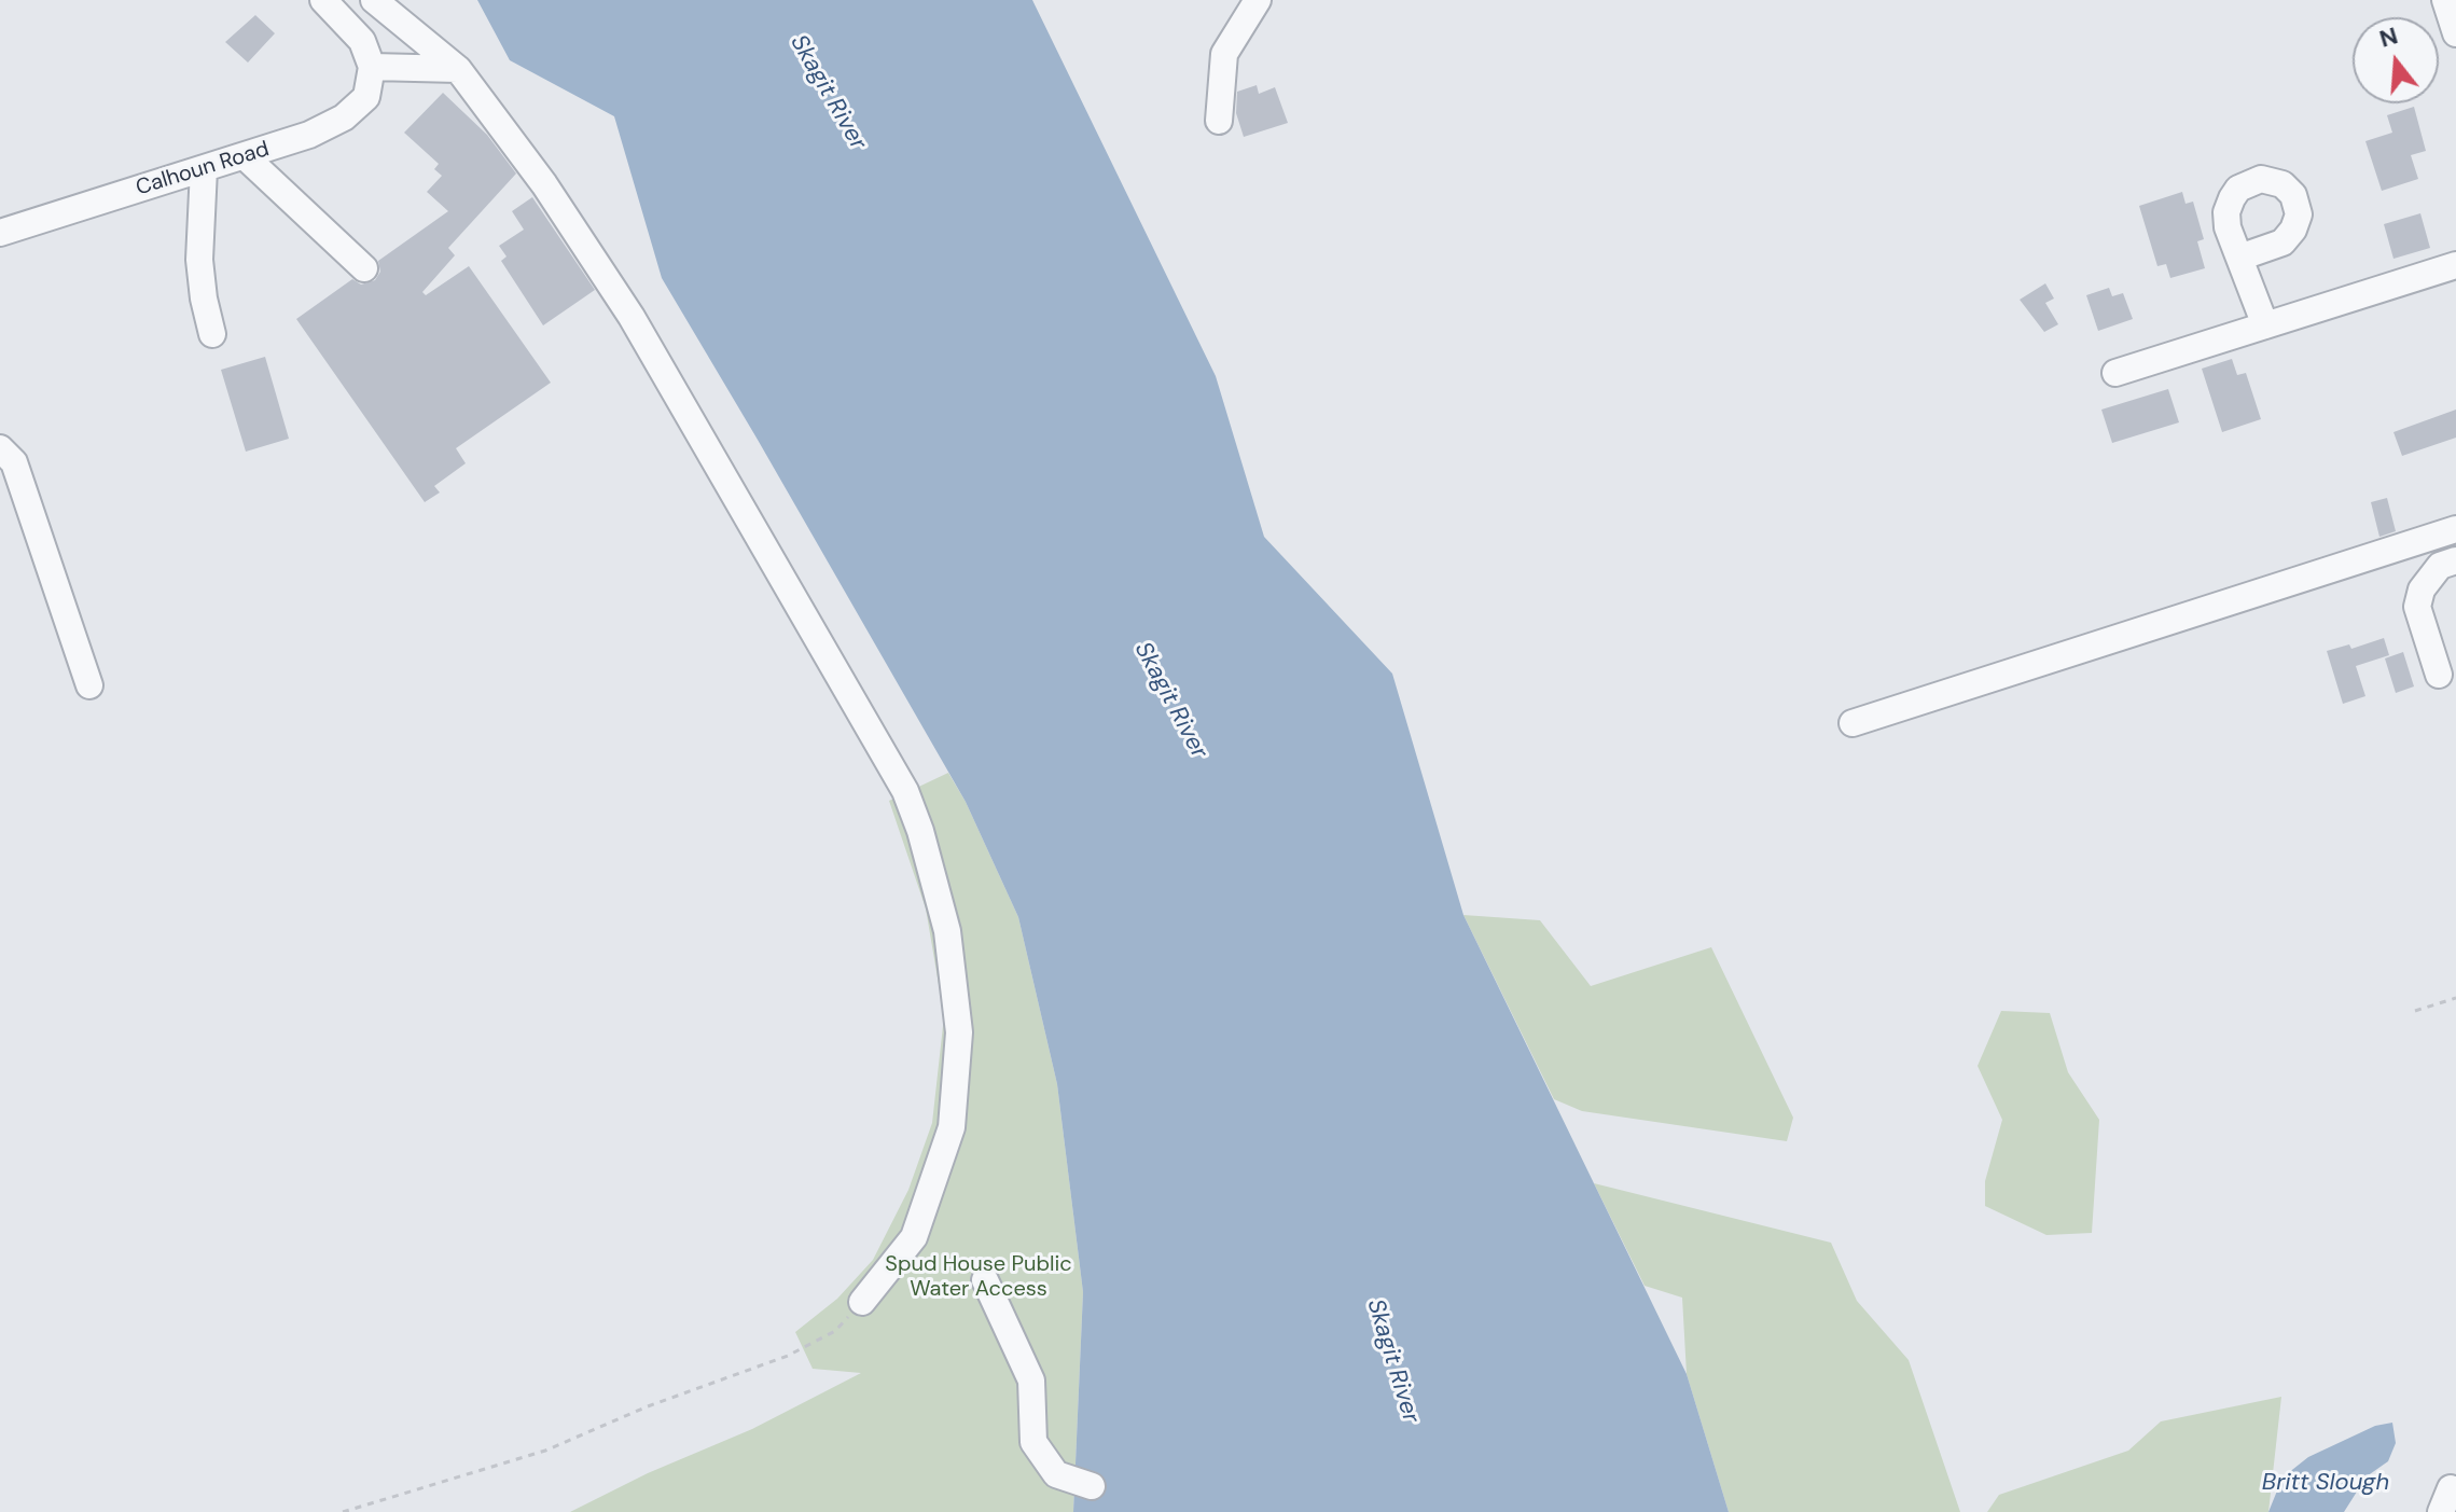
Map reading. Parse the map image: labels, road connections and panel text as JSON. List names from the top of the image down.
{
  "streets": {
    "street": ["Calhoun Road"]
  },
  "water": ["Skagit River", "Britt Slough"],
  "parks": ["Spud House Public Water Access"],
  "north": "top"
}
